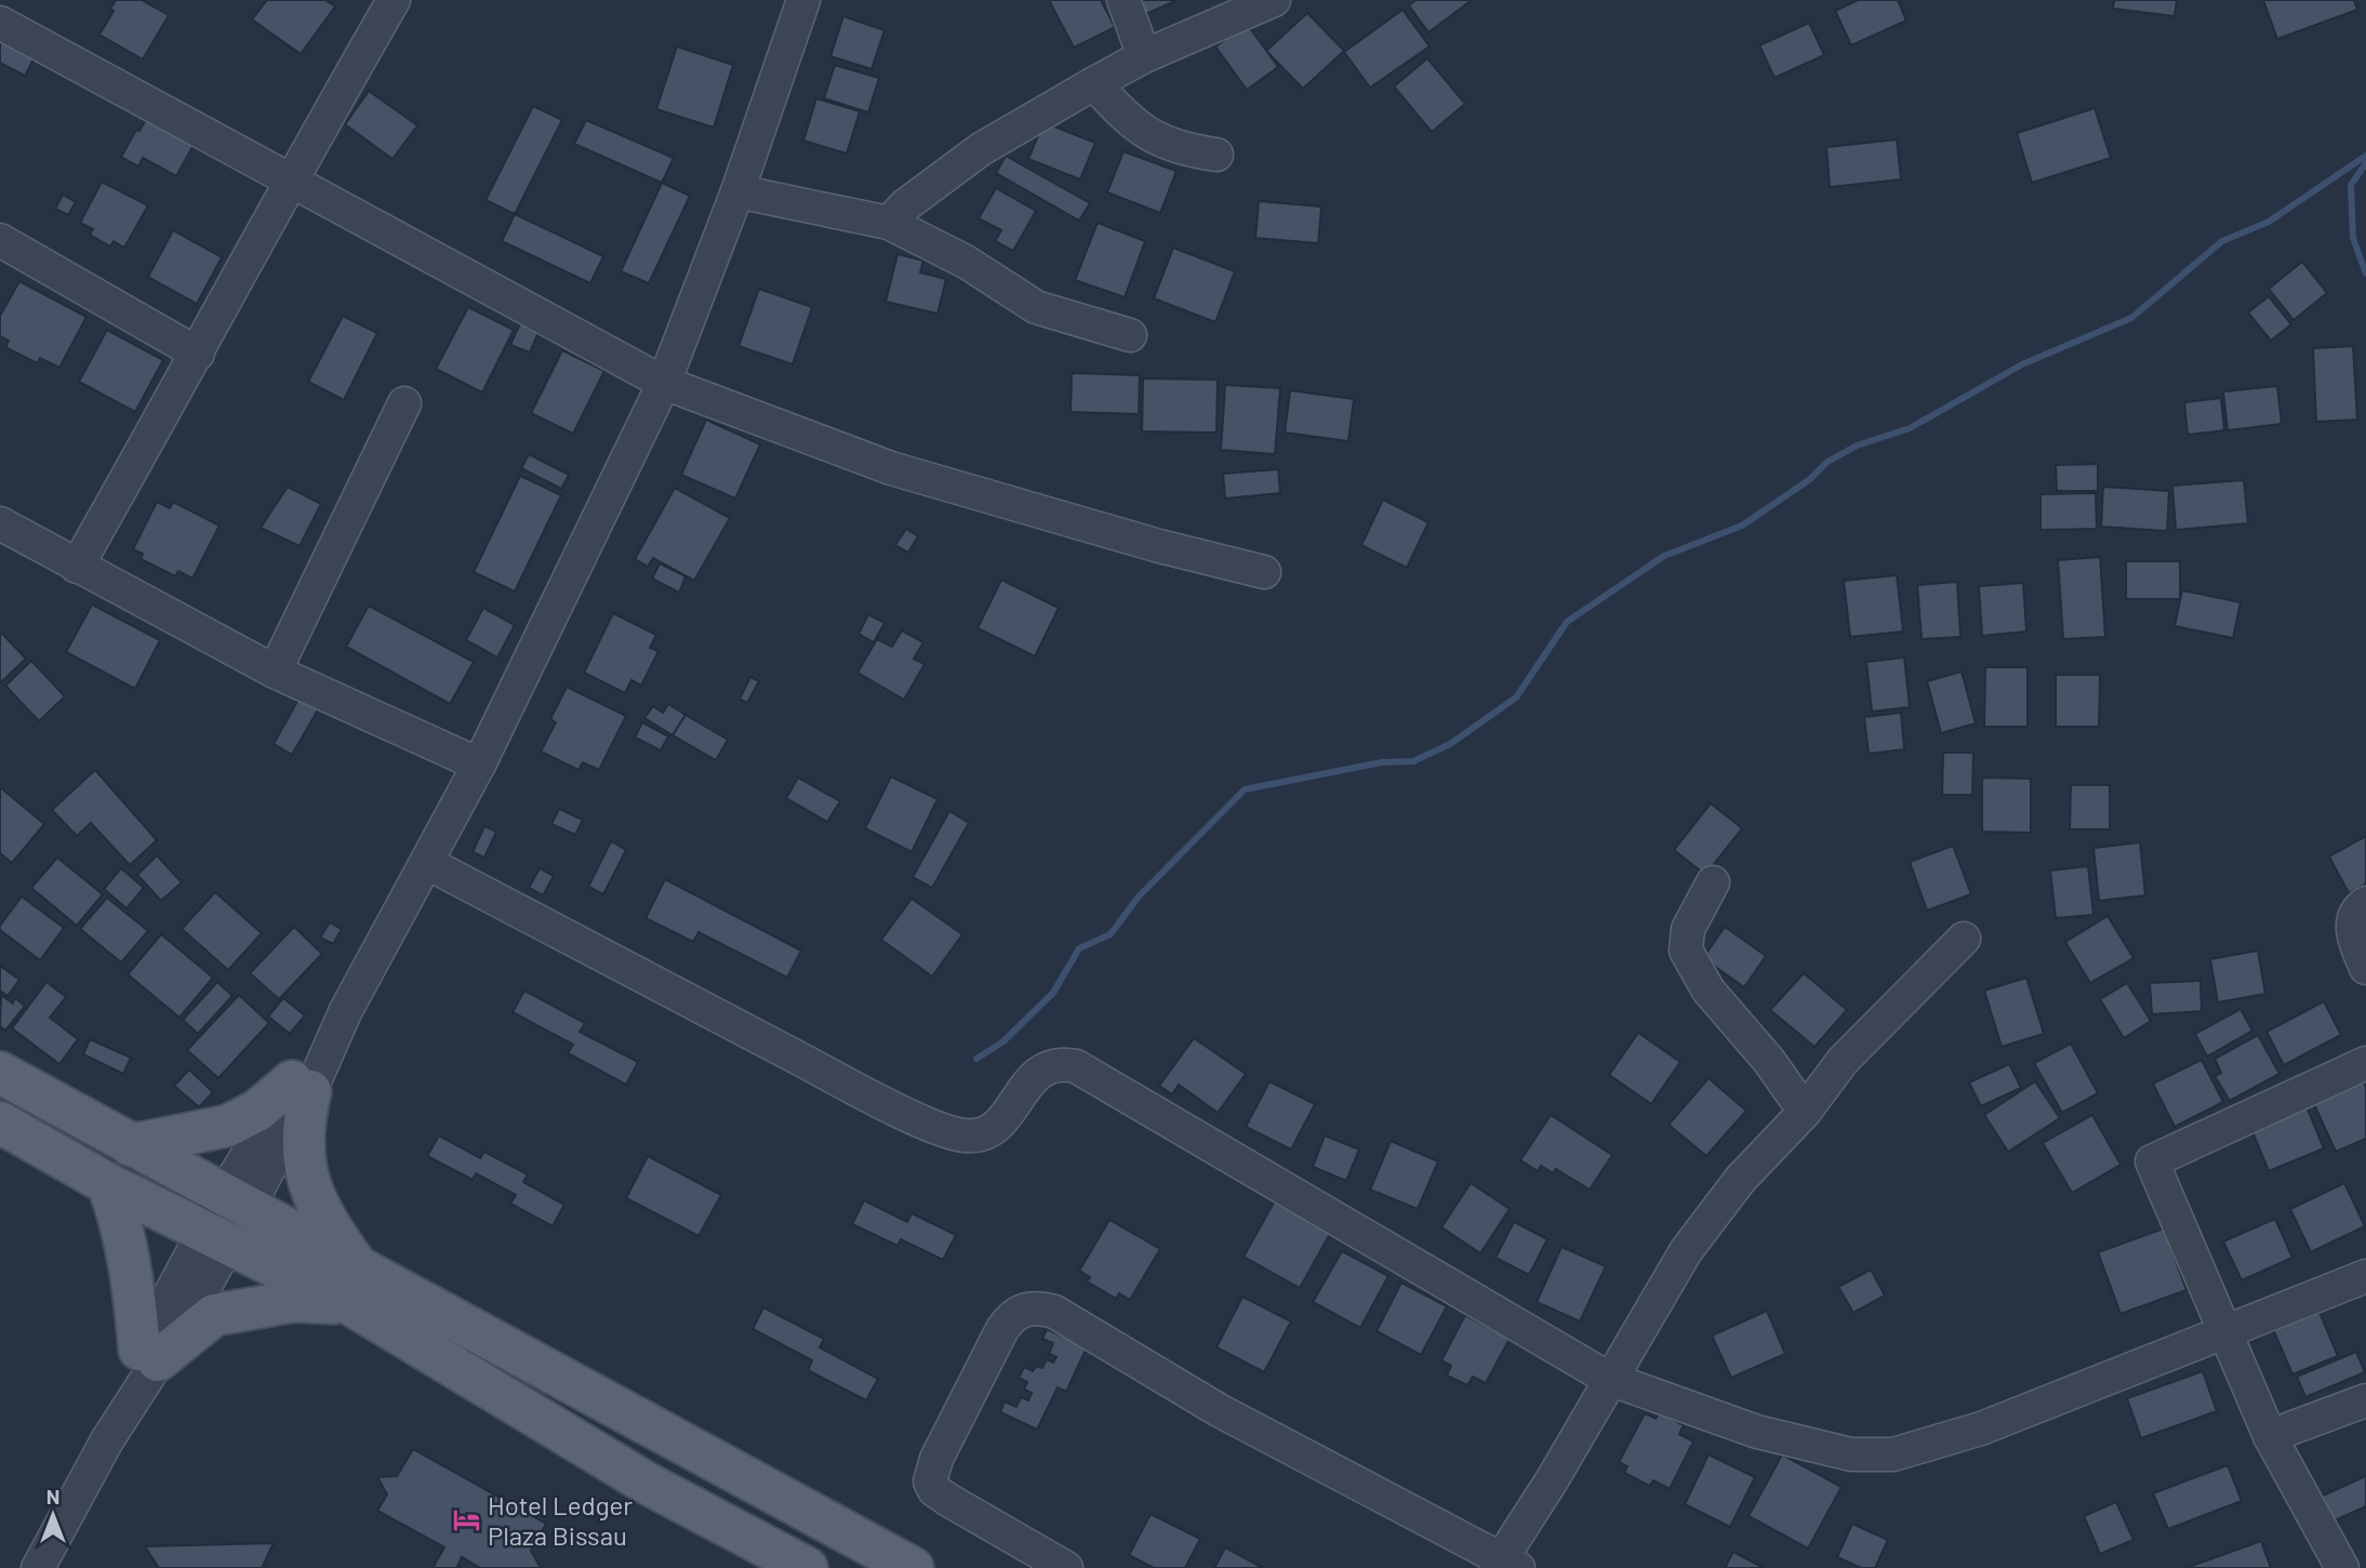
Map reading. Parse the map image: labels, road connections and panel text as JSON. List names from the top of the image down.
{
  "places": {
    "hotel": ["Hotel Ledger Plaza Bissau"]
  },
  "north": "top"
}
